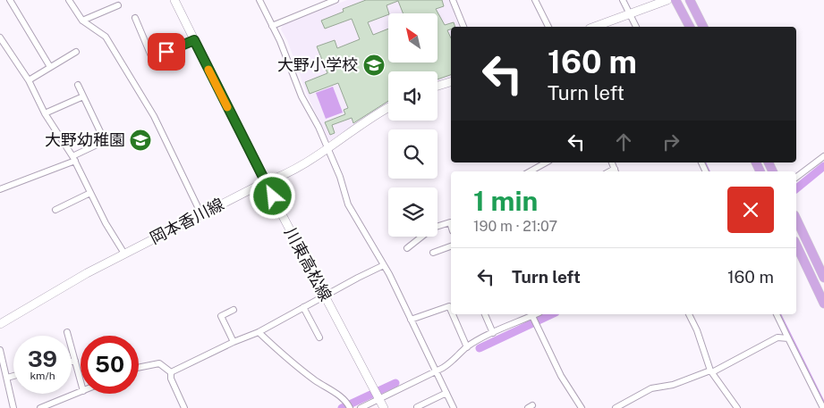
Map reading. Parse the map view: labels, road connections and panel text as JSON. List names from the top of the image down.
{
  "streets": {
    "main road": ["岡本香川線", "川東高松線"]
  },
  "crossings": [
    ["岡本香川線", "川東高松線"]
  ],
  "places": {
    "school or university": ["大野小学校", "大野幼稚園"]
  },
  "north": "top left",
  "page": {
    "turn": ["160 m", "Turn left"],
    "heading": ["1 min", "190 m · 21:07"],
    "list": [
      {
        "name": "Turn left",
        "value": "160 m"
      }
    ],
    "speed": "39 km/h",
    "limit": "50"
  }
}
